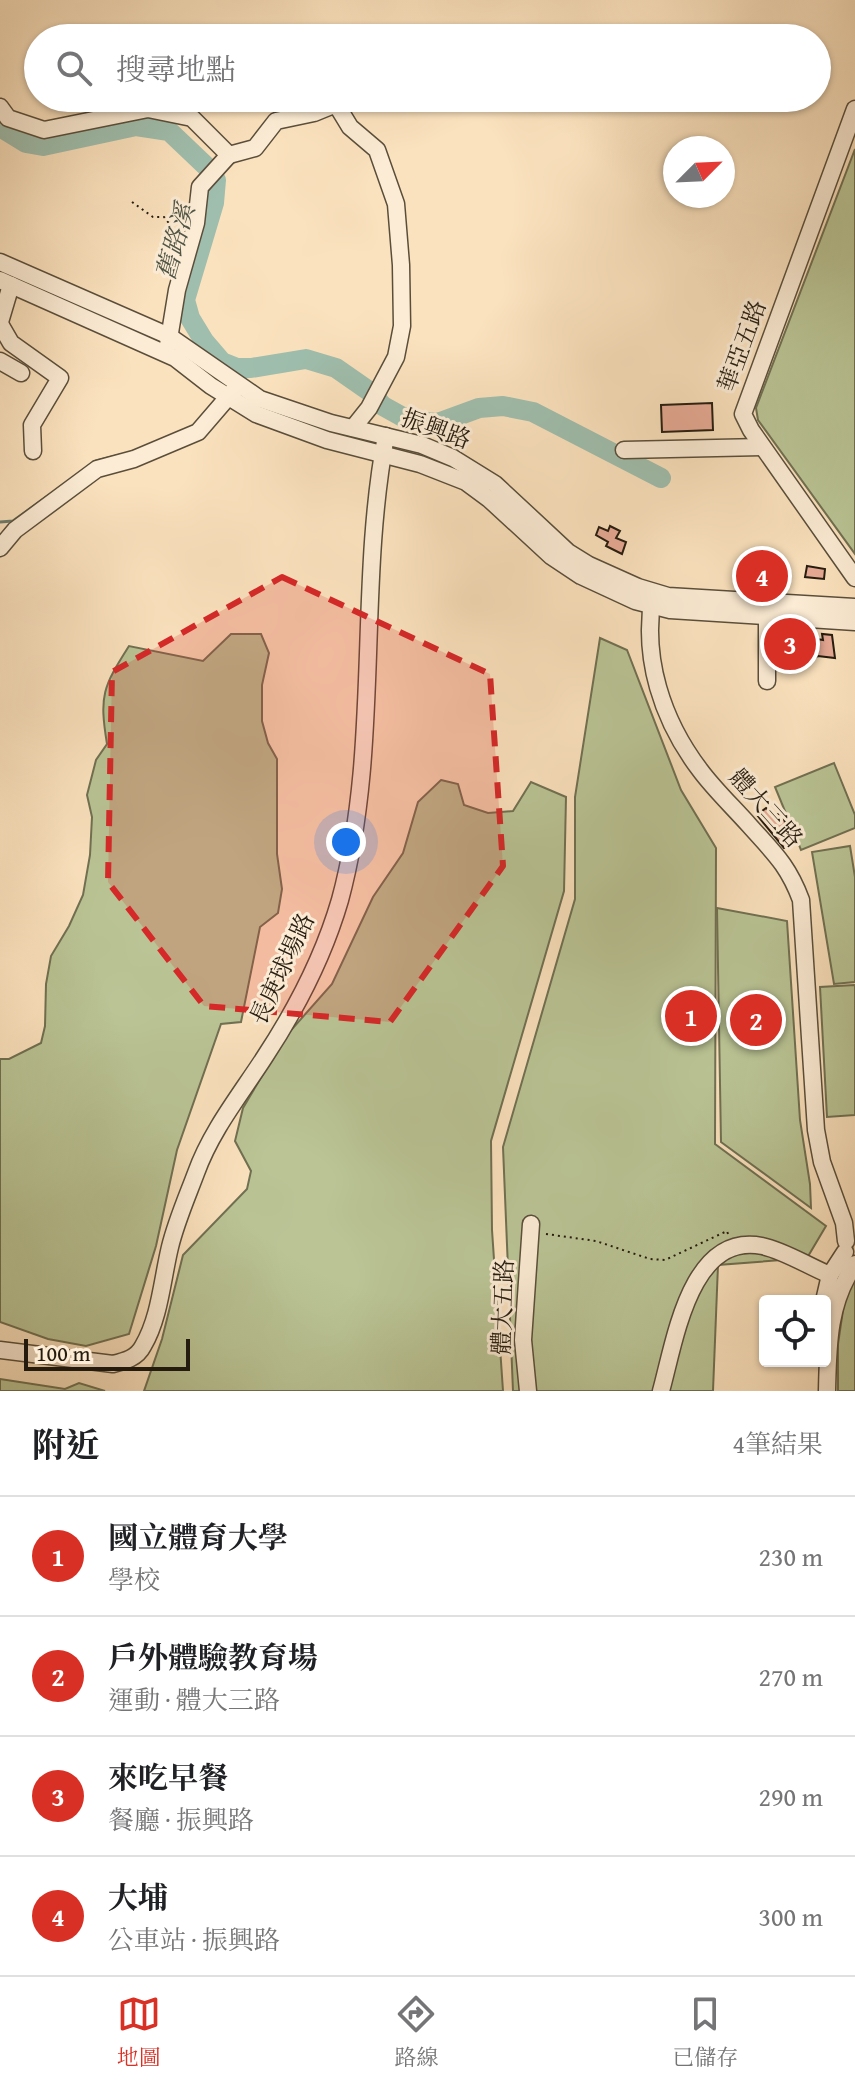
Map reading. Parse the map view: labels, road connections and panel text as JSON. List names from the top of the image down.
{
  "streets": {
    "street": [
      "華亞五路",
      "振興路",
      "體大三路",
      "長庚球場路",
      "體大五路"
    ]
  },
  "crossings": [
    ["振興路", "體大三路"],
    ["振興路", "長庚球場路"]
  ],
  "water": ["舊路溪"],
  "scale_bar": "100 m",
  "north": "top right",
  "page": {
    "search": "搜尋地點",
    "pins": [
      "4",
      "3",
      "1",
      "2"
    ],
    "scale": "100 m",
    "heading": ["附近", "4筆結果"],
    "list": [
      {
        "mark": "1",
        "name": "國立體育大學",
        "note": "學校",
        "value": "230 m"
      },
      {
        "mark": "2",
        "name": "戶外體驗教育場",
        "note": "運動 · 體大三路",
        "value": "270 m"
      },
      {
        "mark": "3",
        "name": "來吃早餐",
        "note": "餐廳 · 振興路",
        "value": "290 m"
      },
      {
        "mark": "4",
        "name": "大埔",
        "note": "公車站 · 振興路",
        "value": "300 m"
      }
    ],
    "nav": ["地圖", "路線", "已儲存"]
  }
}
